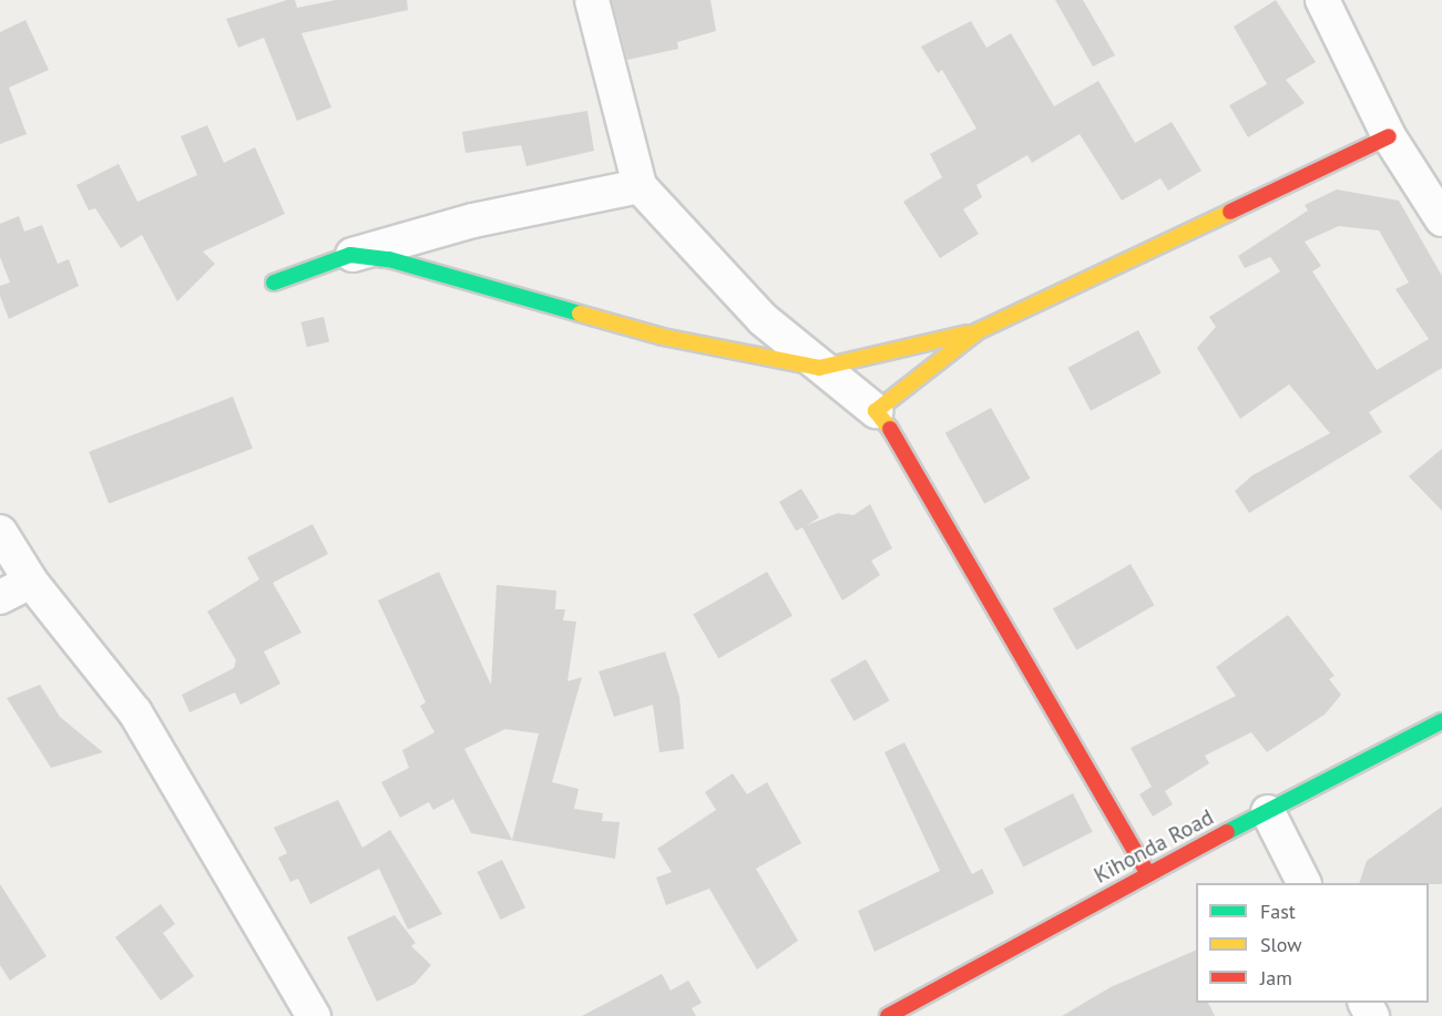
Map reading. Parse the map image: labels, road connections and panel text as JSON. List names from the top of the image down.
{
  "streets": {
    "street": ["Kihonda Road"]
  },
  "legend": ["Fast", "Slow", "Jam"]
}
